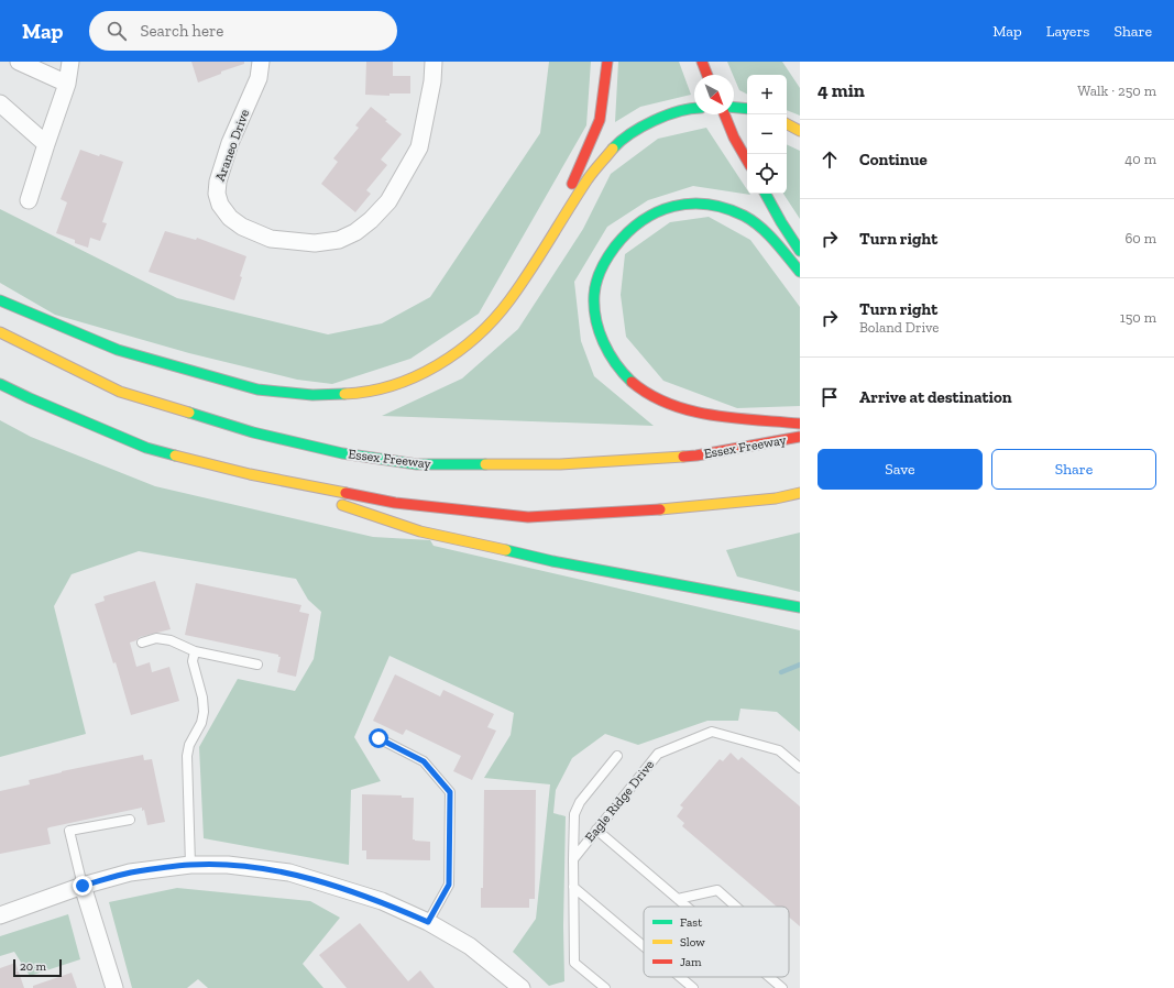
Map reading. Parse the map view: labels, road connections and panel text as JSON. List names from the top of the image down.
{
  "streets": {
    "main road": ["Essex Freeway"],
    "street": ["Araneo Drive"],
    "lane": ["Eagle Ridge Drive"]
  },
  "legend": ["Fast", "Slow", "Jam"],
  "scale_bar": "20 m",
  "north": "bottom right",
  "page": {
    "header": "Map",
    "search": "Search here",
    "nav": ["Map", "Layers", "Share"],
    "heading": ["4 min", "Walk · 250 m"],
    "map_buttons": ["+", "−"],
    "list": [
      ["Continue", "40 m"],
      ["Turn right", "60 m"],
      ["Turn right", "Boland Drive", "150 m"],
      "Arrive at destination"
    ],
    "buttons": ["Save", "Share"],
    "scale": "20 m"
  }
}
